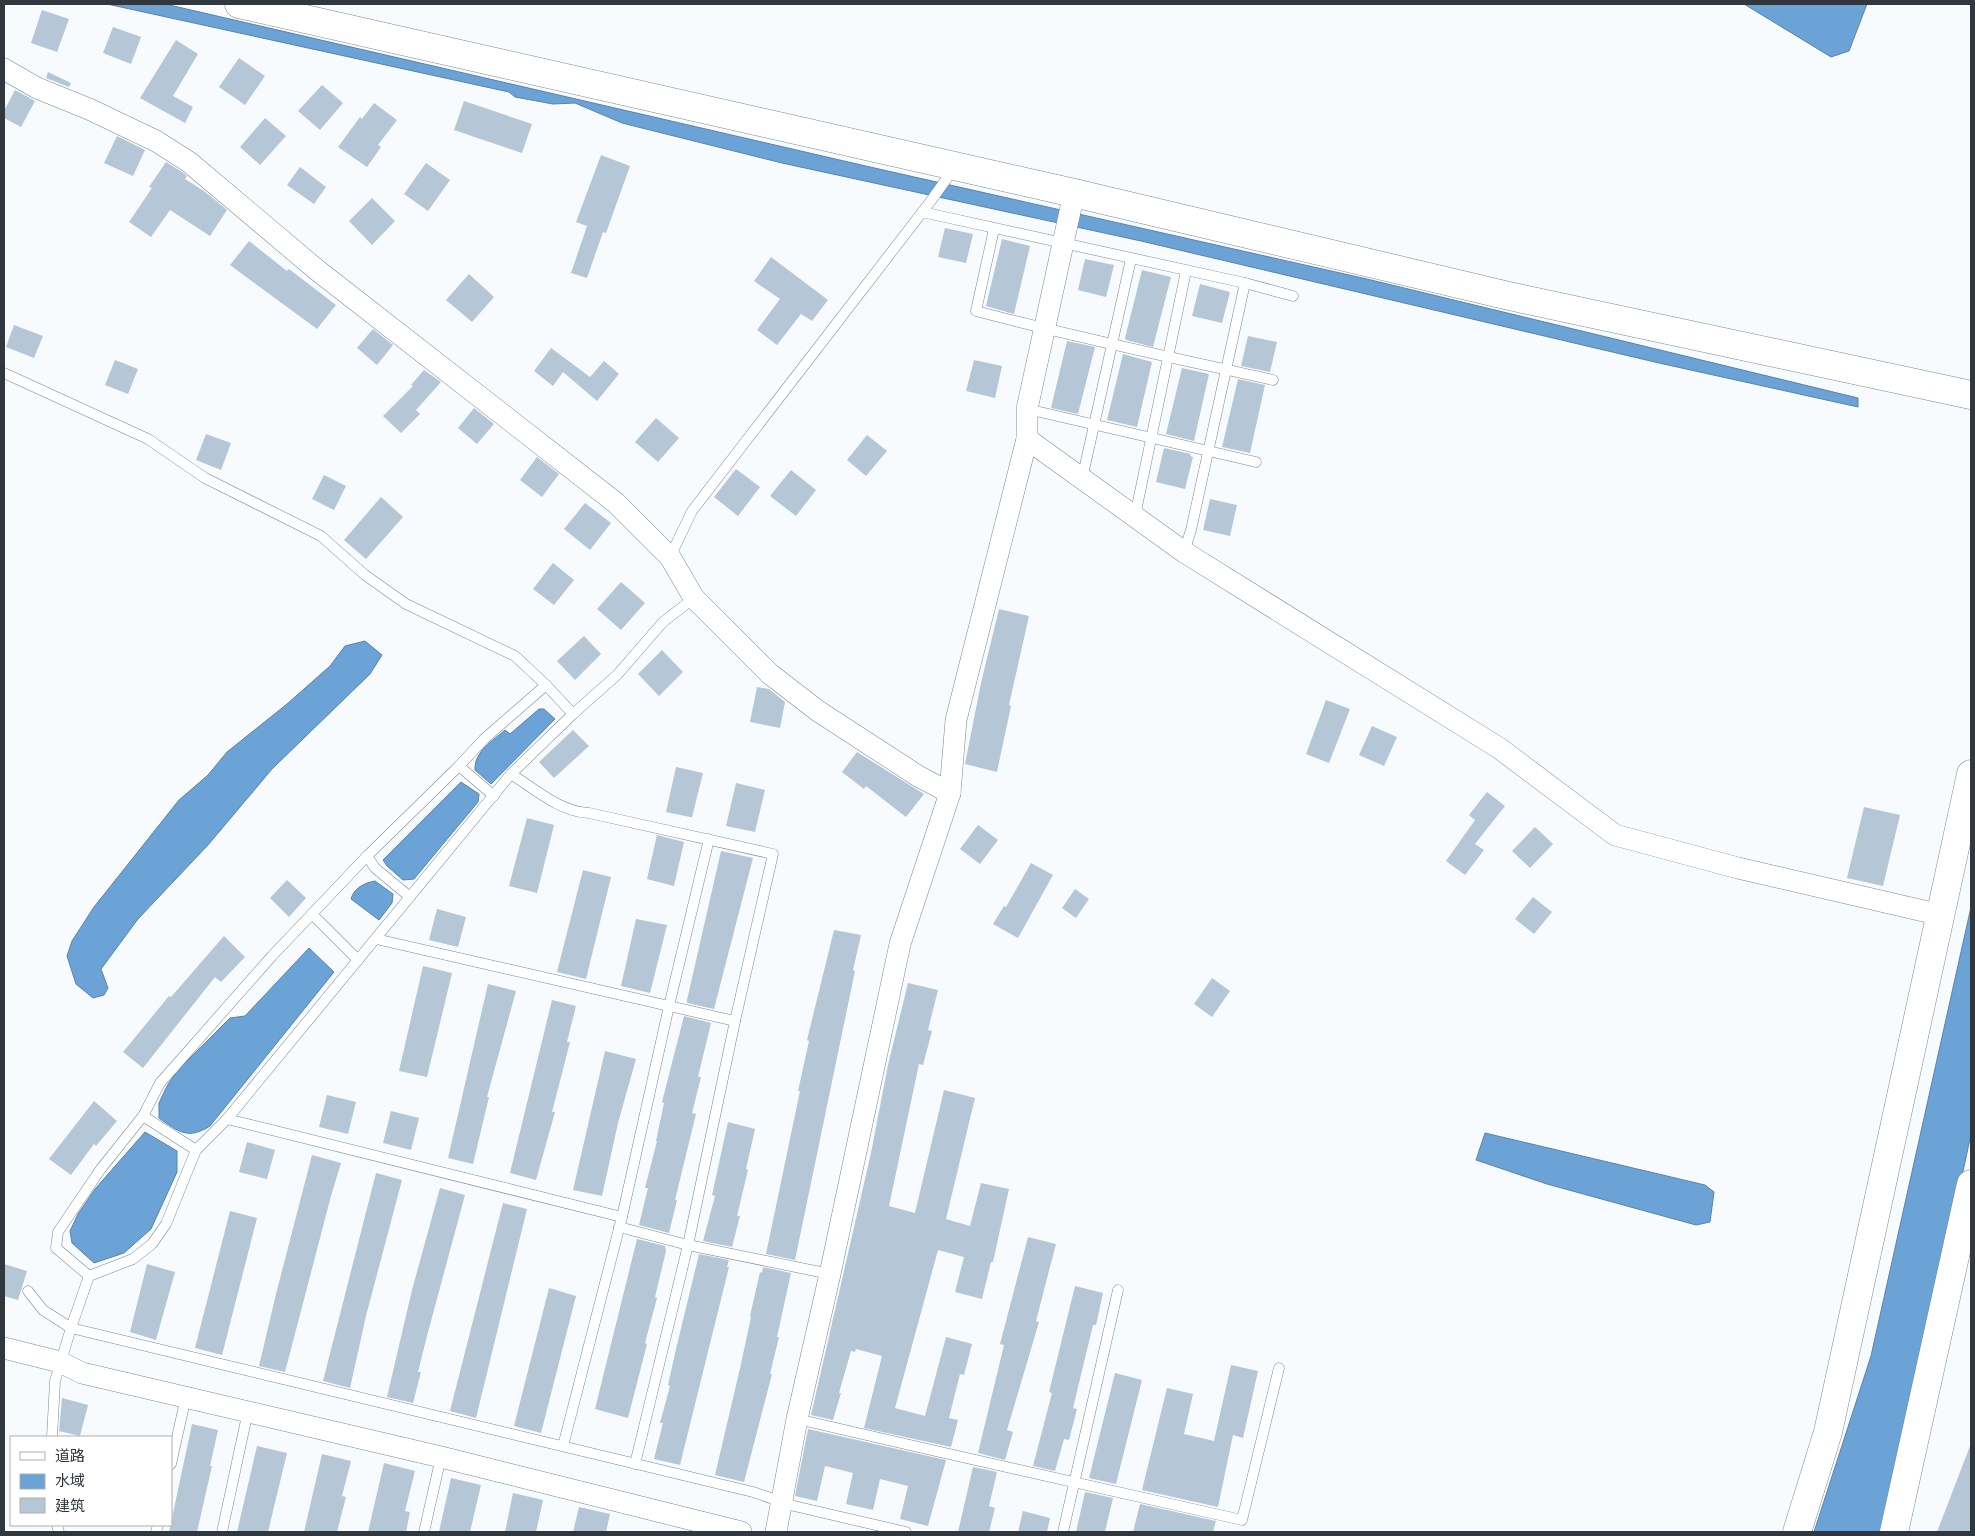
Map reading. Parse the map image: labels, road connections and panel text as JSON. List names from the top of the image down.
{
  "legend": ["道路", "水域", "建筑"]
}
